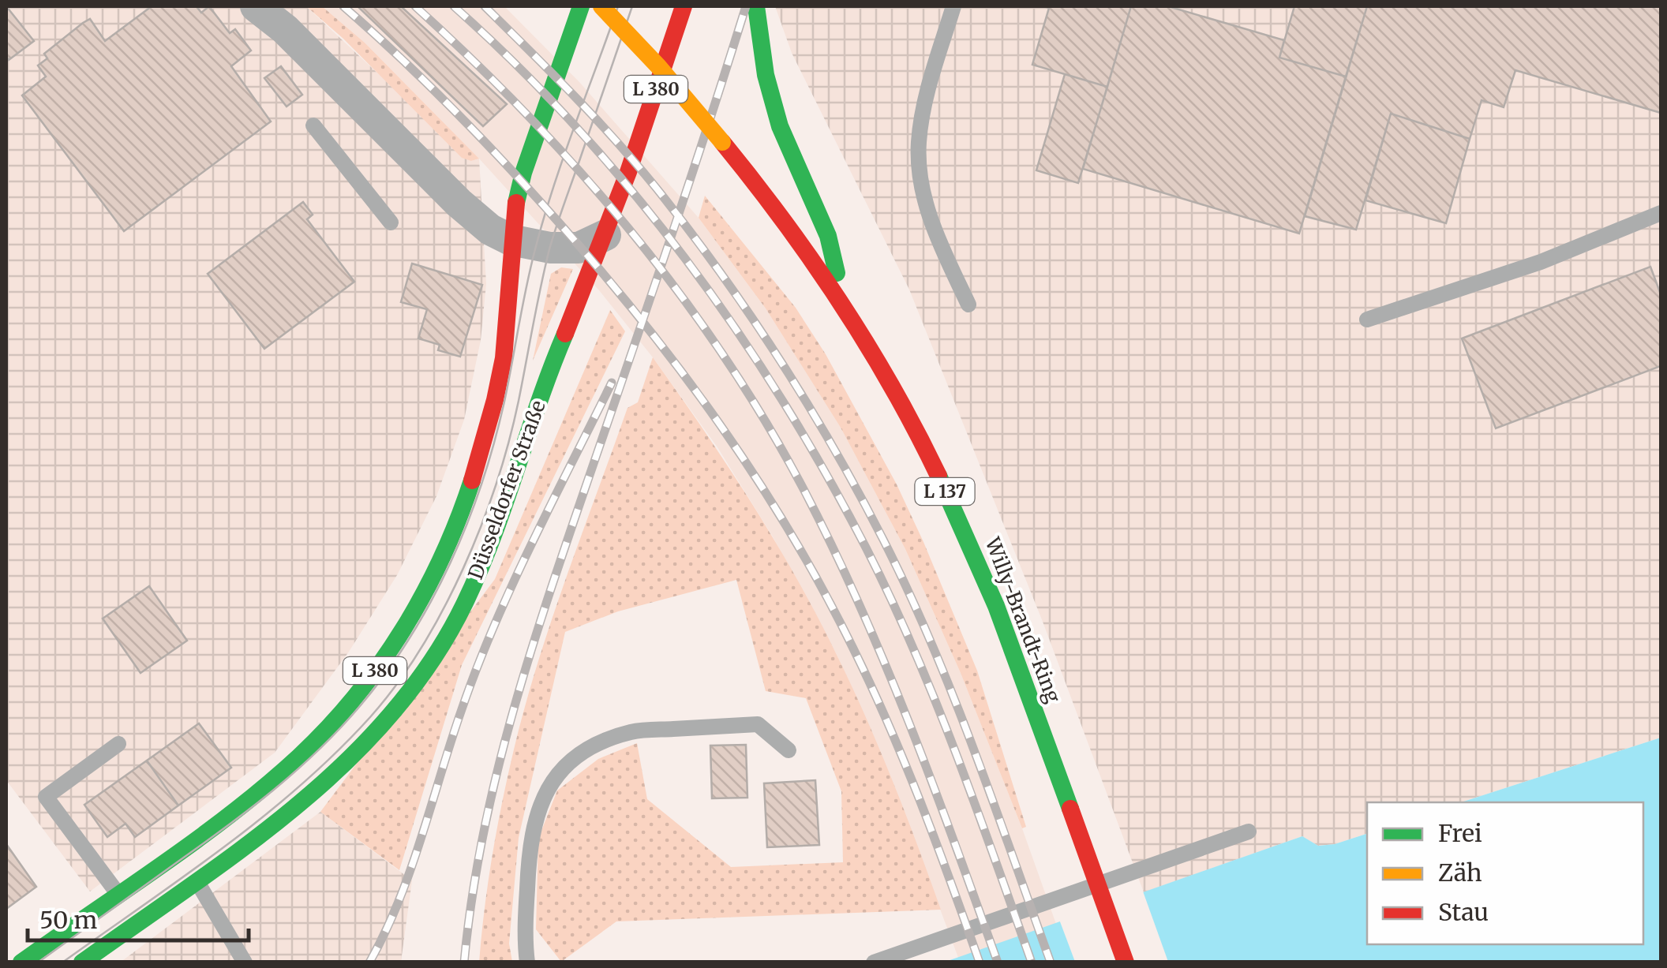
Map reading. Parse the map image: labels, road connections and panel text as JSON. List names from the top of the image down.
{
  "streets": {
    "main road": [
      "L 380",
      "Düsseldorfer Straße",
      "L 137",
      "Willy-Brandt-Ring"
    ]
  },
  "legend": ["Frei", "Zäh", "Stau"],
  "scale_bar": "50 m"
}
